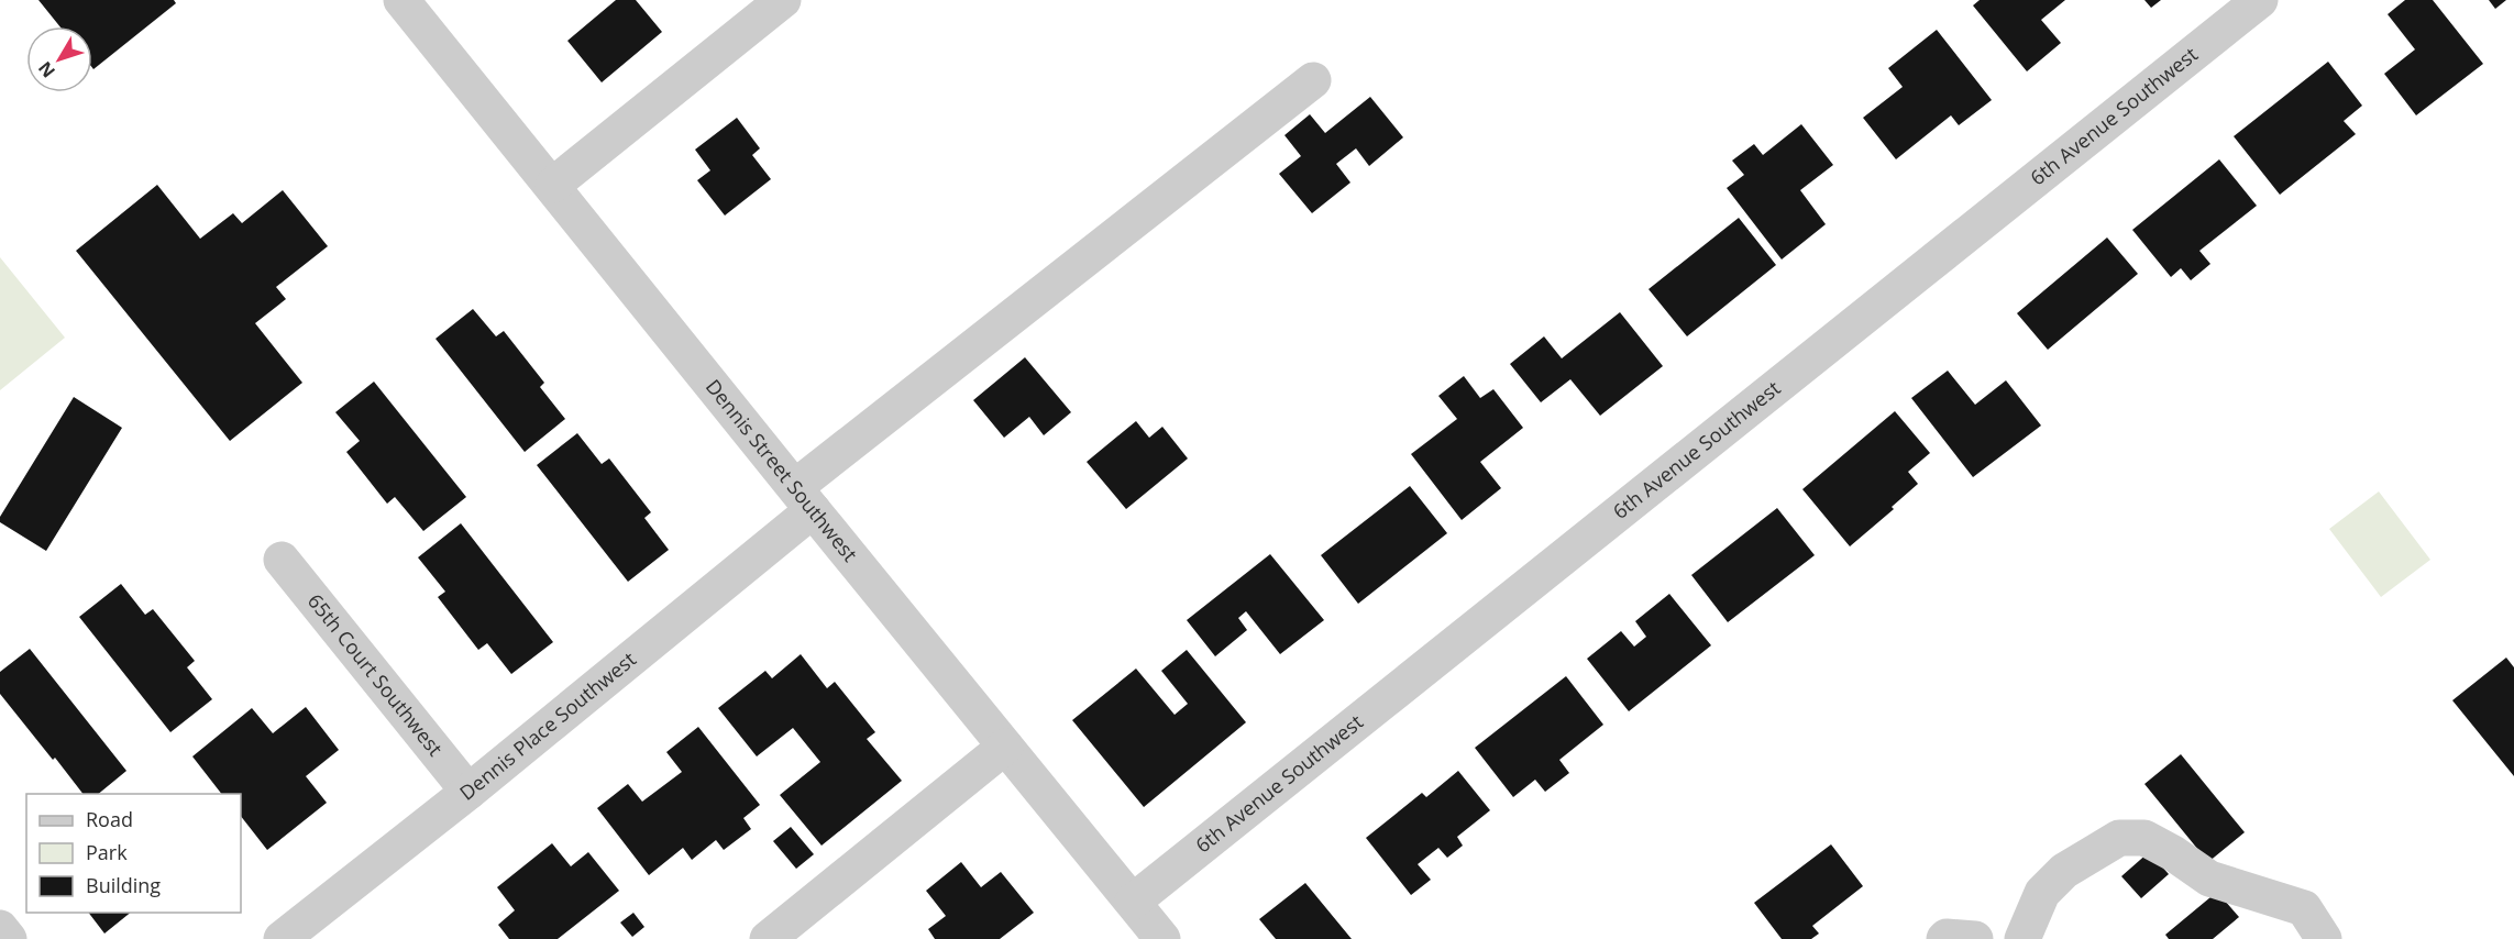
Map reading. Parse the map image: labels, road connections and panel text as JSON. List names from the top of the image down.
{
  "streets": {
    "street": [
      "6th Avenue Southwest",
      "Dennis Street Southwest",
      "65th Court Southwest",
      "Dennis Place Southwest"
    ]
  },
  "crossings": [
    ["6th Avenue Southwest", "Dennis Street Southwest"],
    ["Dennis Street Southwest", "Dennis Place Southwest"],
    ["65th Court Southwest", "Dennis Place Southwest"]
  ],
  "legend": ["Road", "Park", "Building"],
  "north": "bottom left"
}
